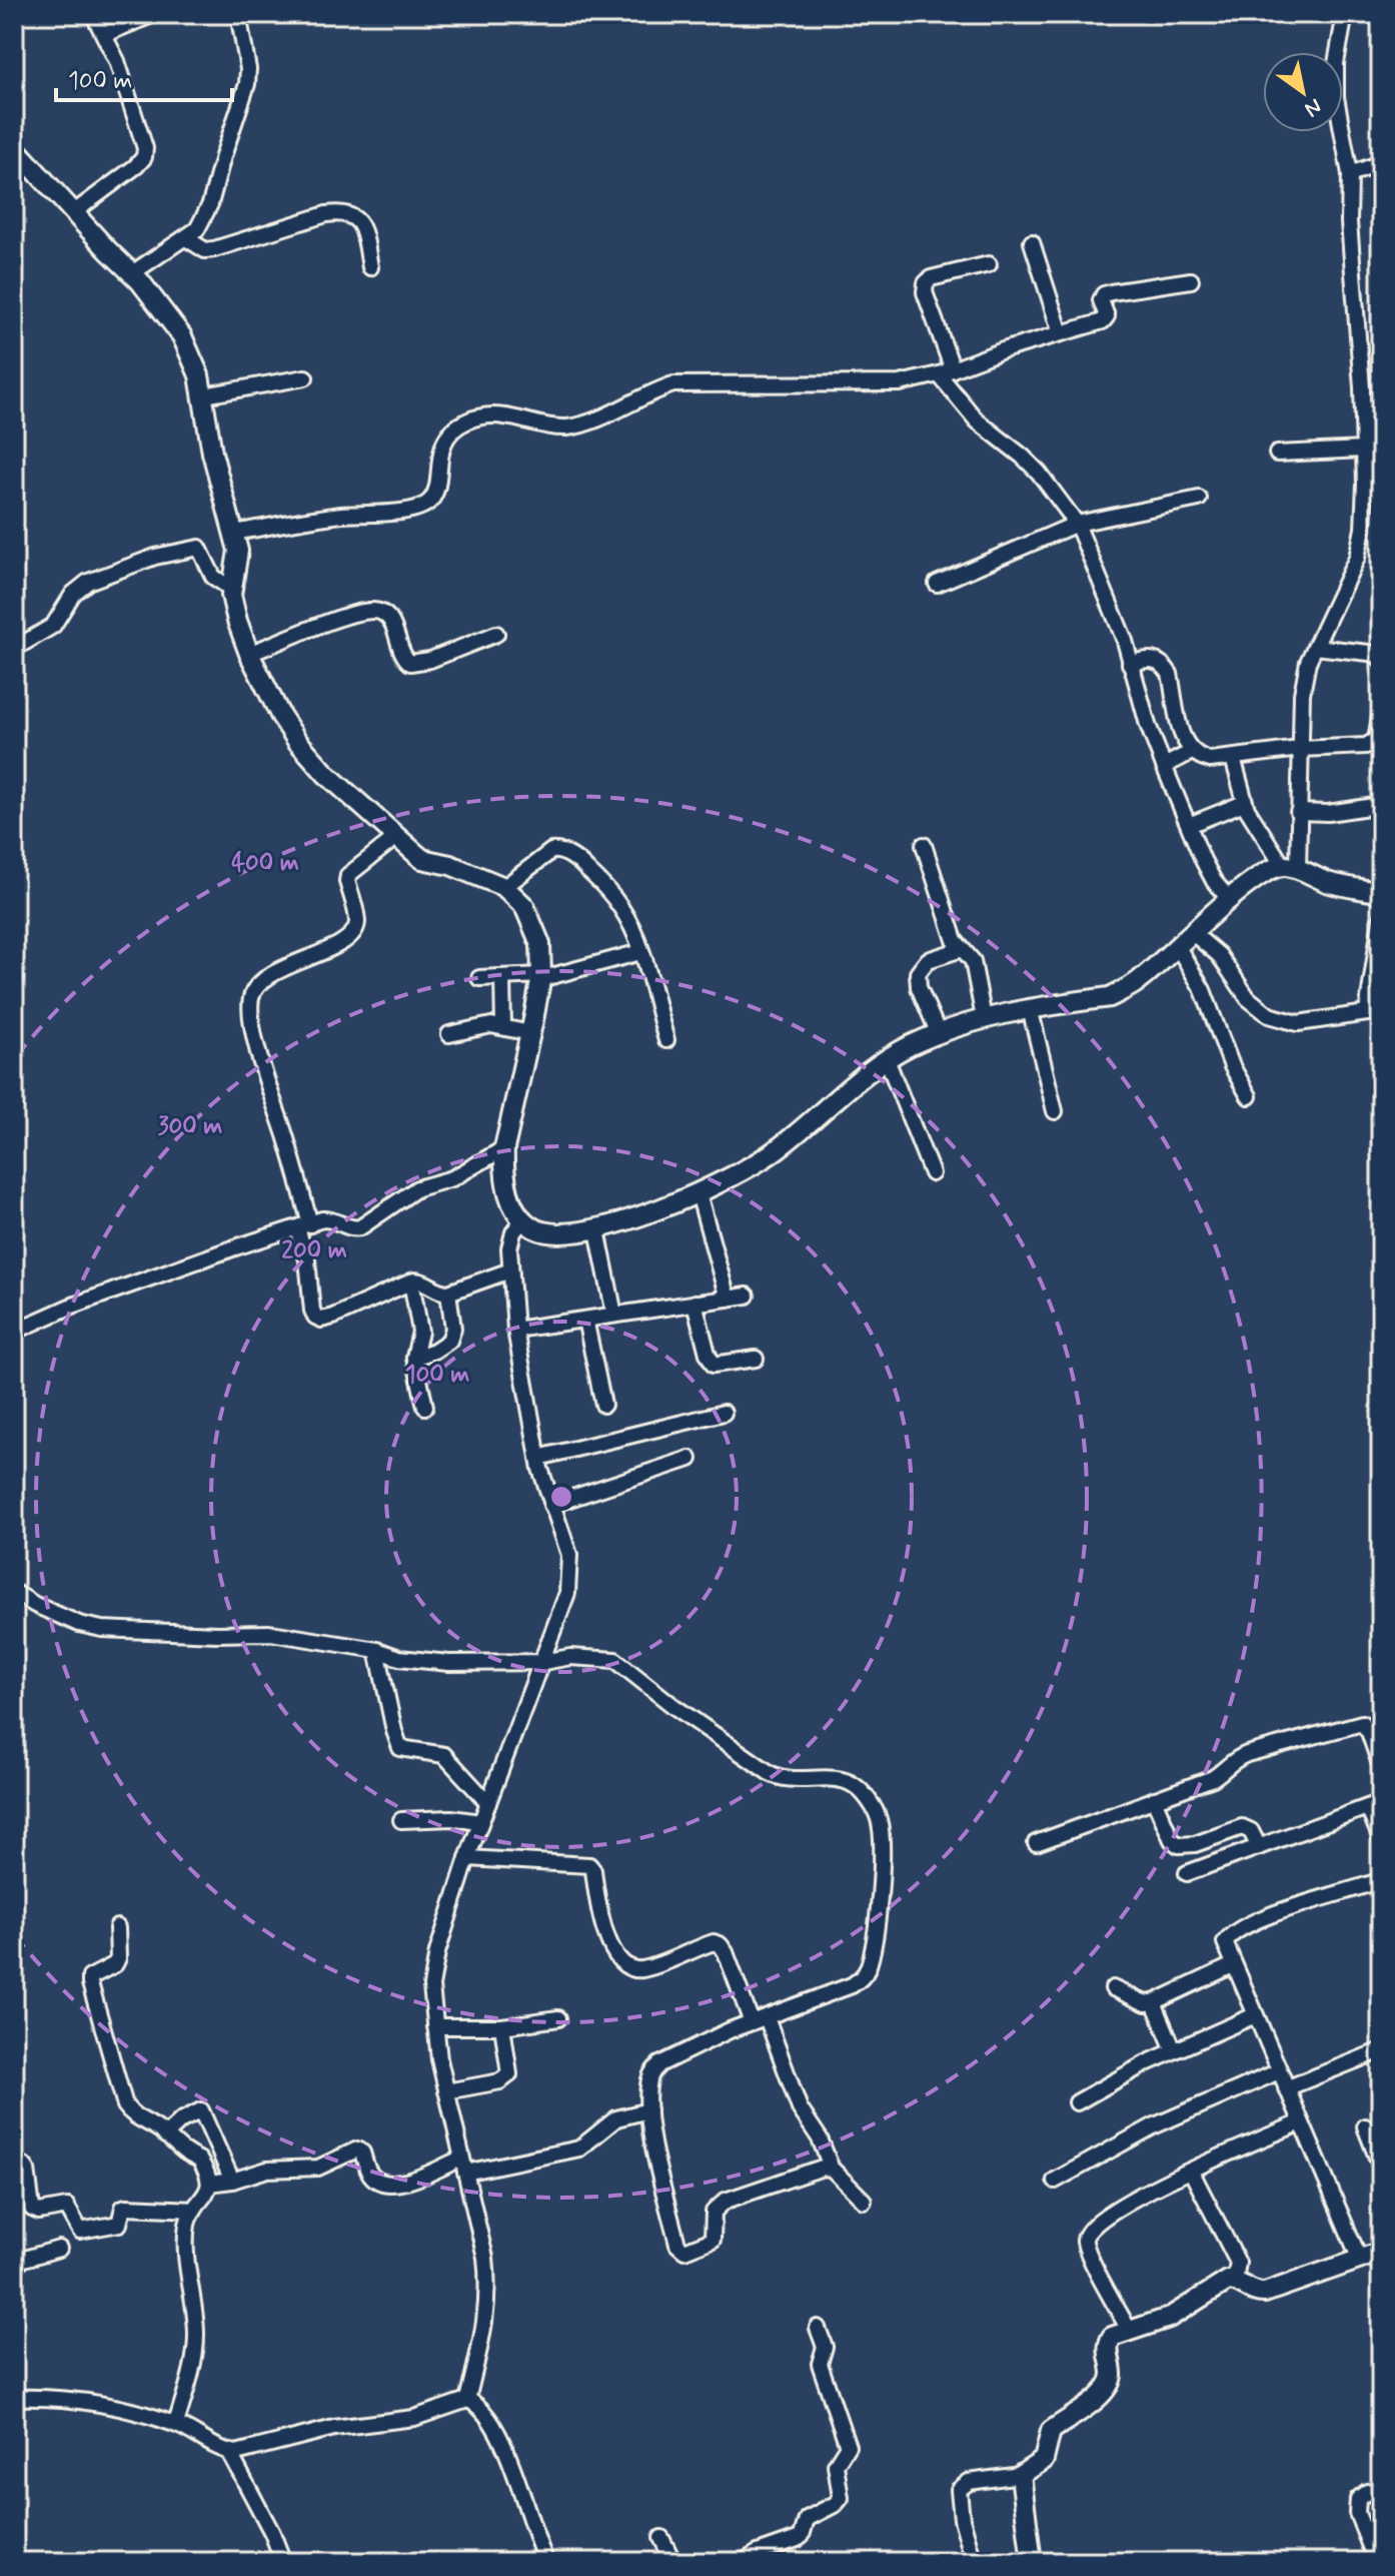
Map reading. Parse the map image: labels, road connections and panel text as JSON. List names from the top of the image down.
{
  "scale_bar": "100 m",
  "north": "bottom right",
  "rings": [
    "400 m",
    "300 m",
    "200 m",
    "100 m"
  ]
}
